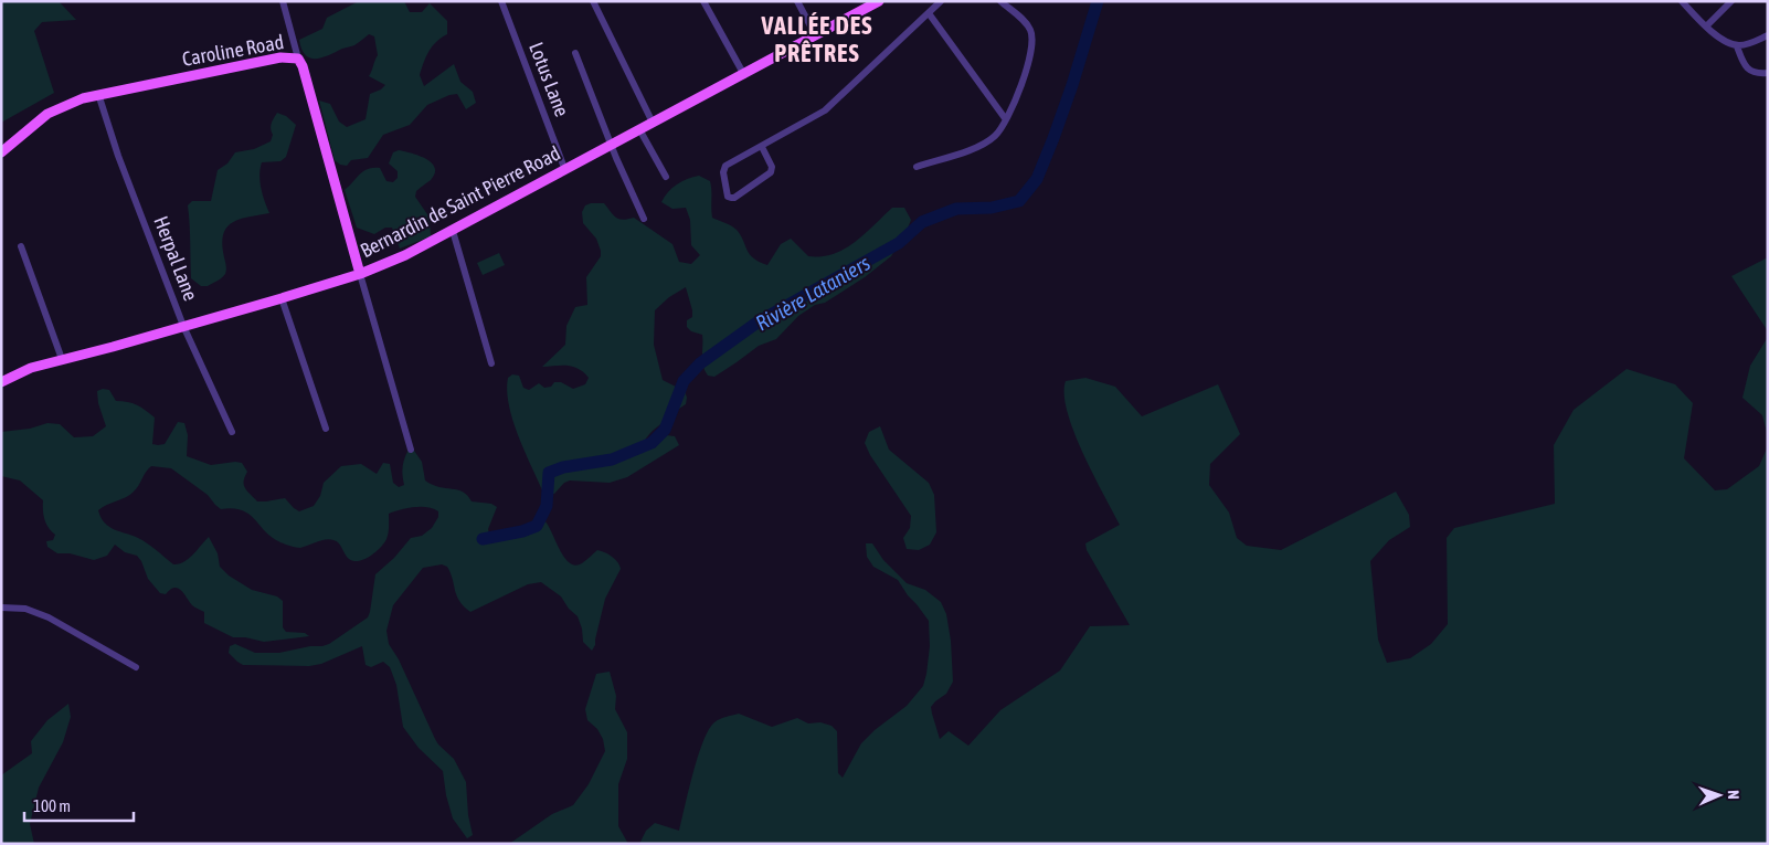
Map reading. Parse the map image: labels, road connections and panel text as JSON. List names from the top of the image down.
{
  "streets": {
    "main road": ["Caroline Road", "Bernardin de Saint Pierre Road"],
    "street": ["Lotus Lane", "Herpal Lane"]
  },
  "crossings": [
    ["Caroline Road", "Bernardin de Saint Pierre Road"],
    ["Caroline Road", "Herpal Lane"],
    ["Lotus Lane", "Bernardin de Saint Pierre Road"],
    ["Bernardin de Saint Pierre Road", "Herpal Lane"]
  ],
  "districts": ["VALLÉE DES PRÊTRES"],
  "water": ["Rivière Lataniers"],
  "scale_bar": "100 m",
  "north": "right"
}
